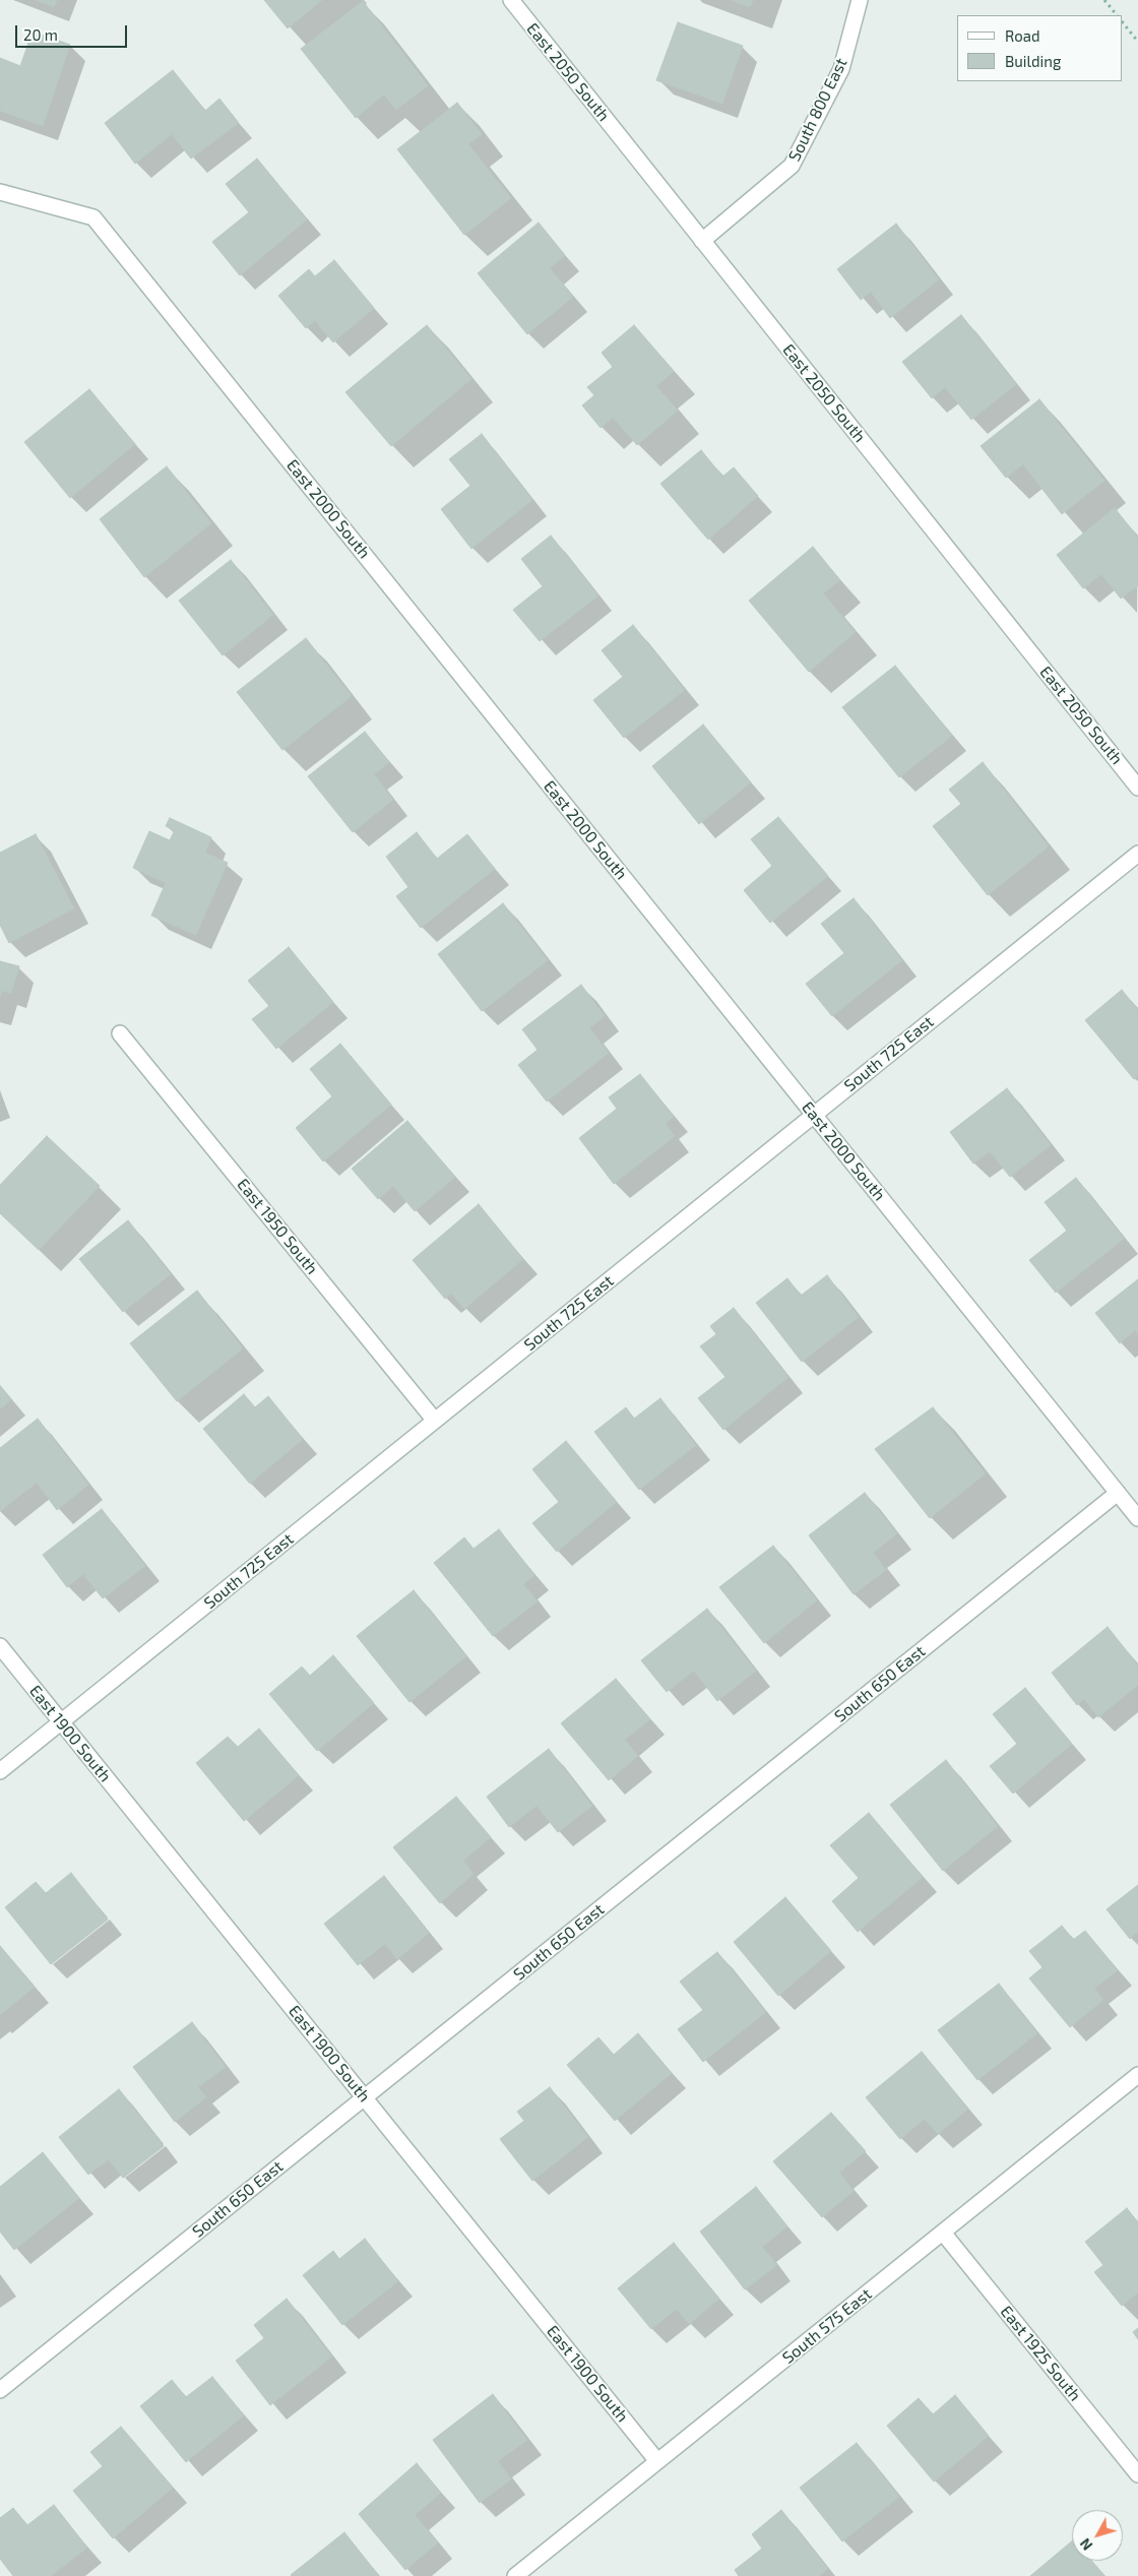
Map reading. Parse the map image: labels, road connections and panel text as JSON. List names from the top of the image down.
{
  "streets": {
    "street": [
      "East 2050 South",
      "South 800 East",
      "East 2000 South",
      "South 725 East",
      "East 1950 South",
      "South 650 East",
      "East 1900 South",
      "South 575 East",
      "East 1925 South"
    ]
  },
  "crossings": [
    ["East 2050 South", "South 800 East"],
    ["East 2000 South", "South 725 East"],
    ["East 2000 South", "South 650 East"],
    ["South 725 East", "East 1950 South"],
    ["South 725 East", "East 1900 South"],
    ["South 650 East", "East 1900 South"],
    ["East 1900 South", "South 575 East"],
    ["South 575 East", "East 1925 South"]
  ],
  "legend": ["Road", "Building"],
  "scale_bar": "20 m",
  "north": "bottom left"
}
